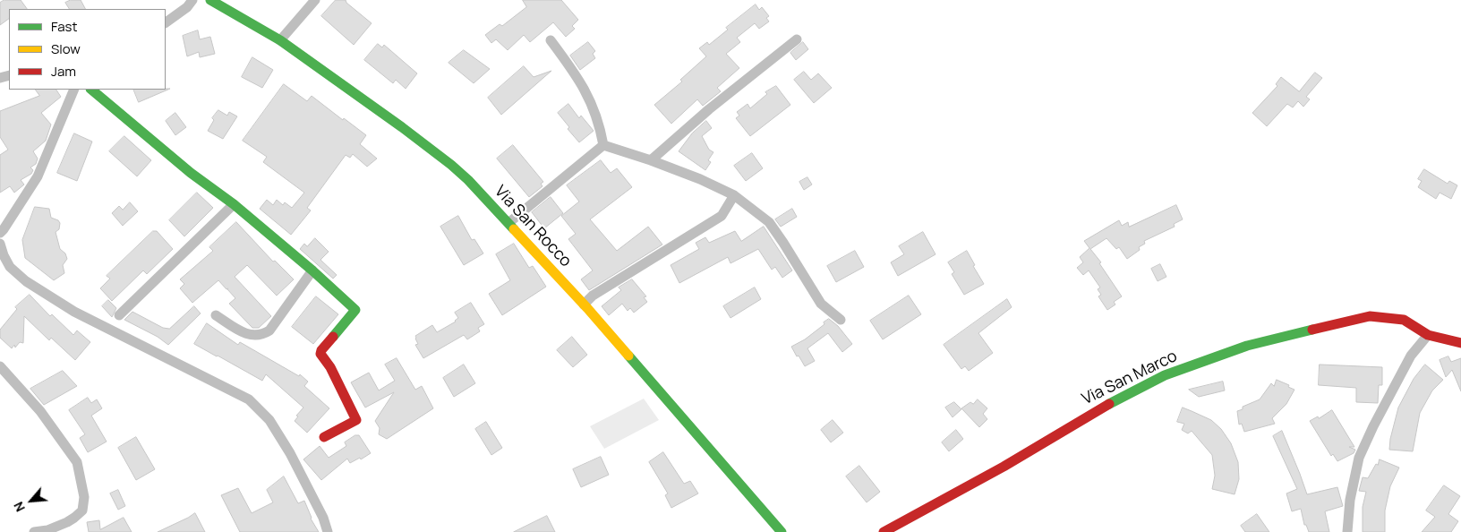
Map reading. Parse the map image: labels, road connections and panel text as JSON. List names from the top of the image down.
{
  "streets": {
    "street": ["Via San Rocco", "Via San Marco"]
  },
  "legend": ["Fast", "Slow", "Jam"],
  "north": "bottom left"
}
